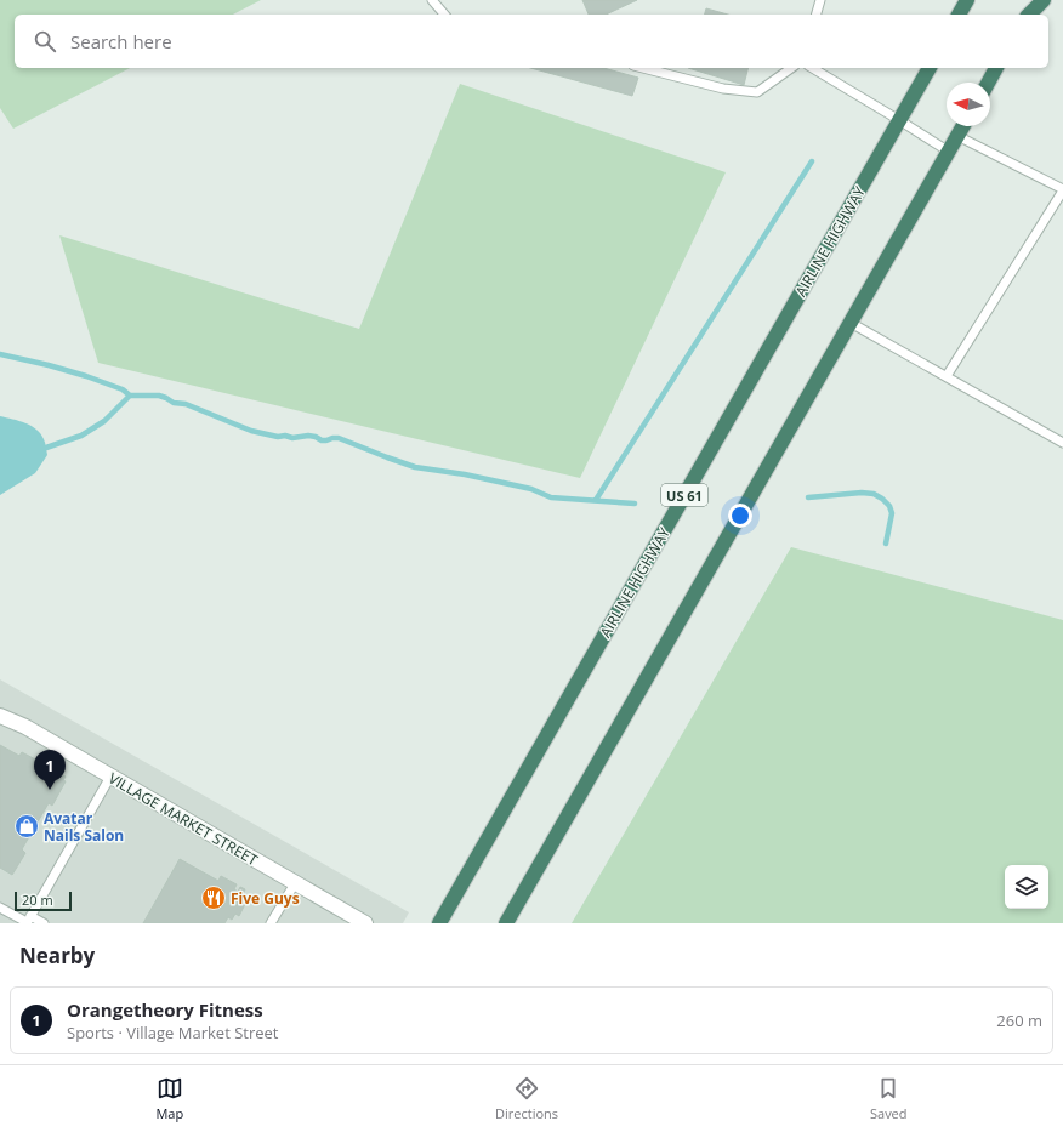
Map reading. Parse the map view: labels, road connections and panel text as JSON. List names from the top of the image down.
{
  "streets": {
    "highway": ["AIRLINE HIGHWAY", "US 61"],
    "street": ["VILLAGE MARKET STREET"]
  },
  "places": {
    "shop": ["Avatar Nails Salon"],
    "restaurant": ["Five Guys"]
  },
  "scale_bar": "20 m",
  "north": "left",
  "page": {
    "search": "Search here",
    "pins": "1",
    "scale": "20 m",
    "heading": "Nearby",
    "list": [
      {
        "mark": "1",
        "name": "Orangetheory Fitness",
        "note": "Sports · Village Market Street",
        "value": "260 m"
      }
    ],
    "nav": ["Map", "Directions", "Saved"]
  }
}
